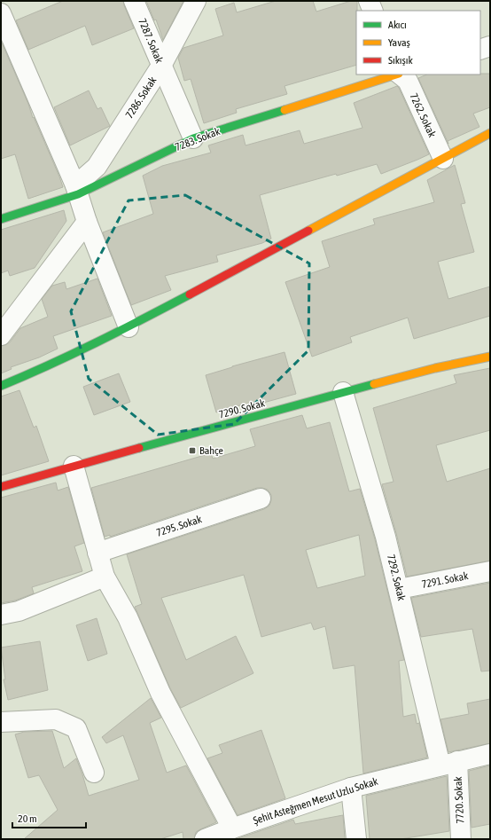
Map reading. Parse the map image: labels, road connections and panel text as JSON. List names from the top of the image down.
{
  "streets": {
    "street": [
      "7287. Sokak",
      "7286. Sokak",
      "7262. Sokak",
      "7283. Sokak",
      "7290. Sokak",
      "7295. Sokak",
      "7292. Sokak",
      "7291. Sokak",
      "7720. Sokak",
      "Şehit Asteğmen Mesut Uzlu Sokak"
    ]
  },
  "crossings": [
    ["7287. Sokak", "7286. Sokak"],
    ["7287. Sokak", "7283. Sokak"],
    ["7286. Sokak", "7283. Sokak"],
    ["7290. Sokak", "7292. Sokak"],
    ["7292. Sokak", "7291. Sokak"],
    ["7292. Sokak", "7720. Sokak"],
    ["7292. Sokak", "Şehit Asteğmen Mesut Uzlu Sokak"],
    ["7720. Sokak", "Şehit Asteğmen Mesut Uzlu Sokak"]
  ],
  "places": {
    "transit": ["Bahçe"]
  },
  "legend": ["Akıcı", "Yavaş", "Sıkışık"],
  "scale_bar": "20 m"
}
